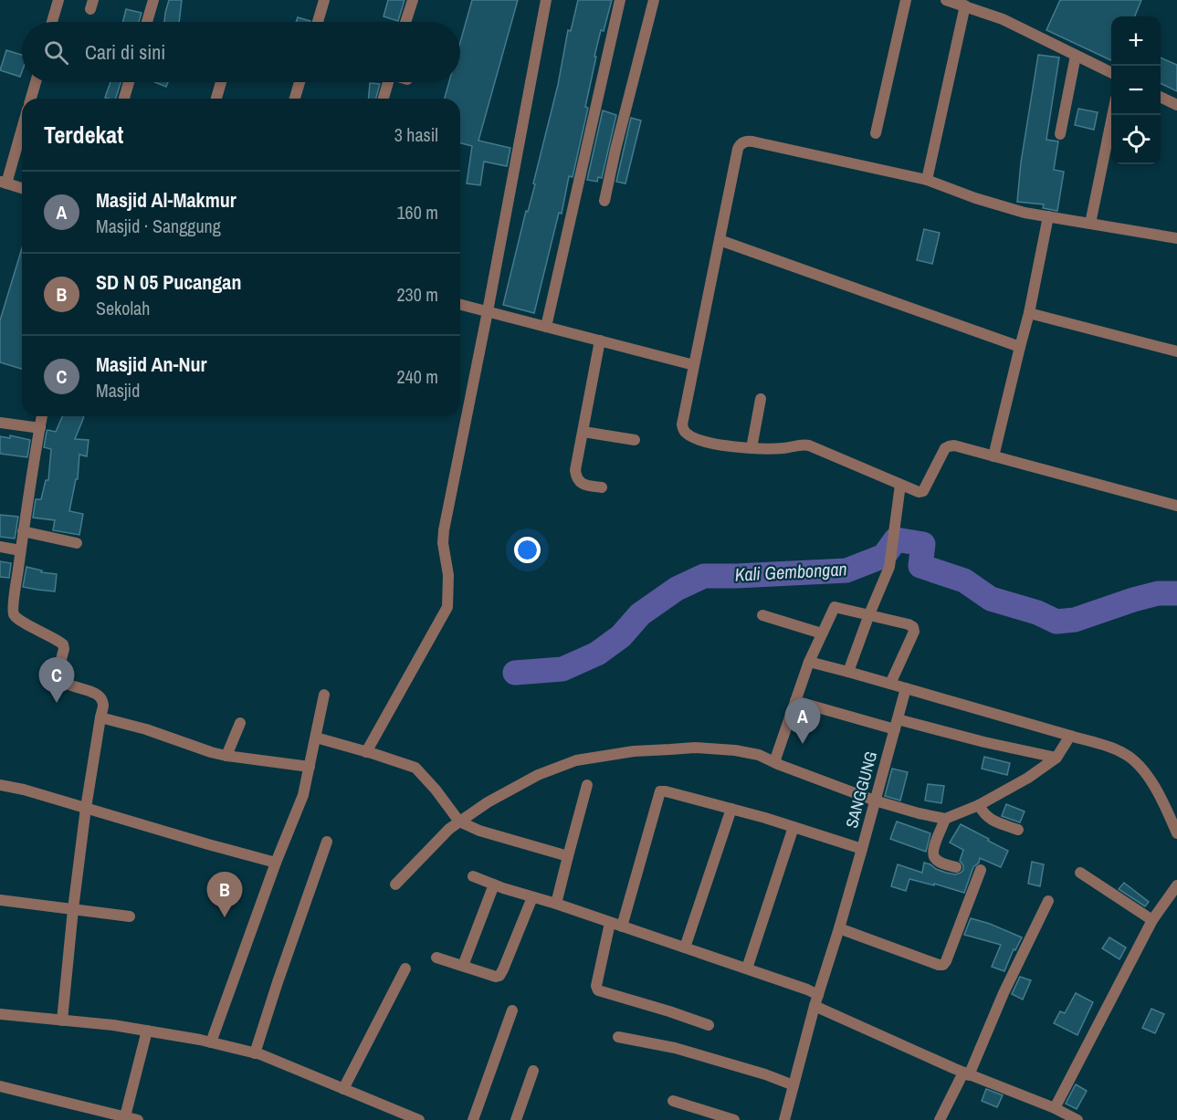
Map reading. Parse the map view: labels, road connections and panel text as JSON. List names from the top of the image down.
{
  "streets": {
    "street": ["SANGGUNG"]
  },
  "water": ["Kali Gembongan"],
  "page": {
    "map_buttons": ["+", "−"],
    "search": "Cari di sini",
    "heading": ["Terdekat", "3 hasil"],
    "list": [
      {
        "mark": "A",
        "name": "Masjid Al-Makmur",
        "note": "Masjid · Sanggung",
        "value": "160 m"
      },
      {
        "mark": "B",
        "name": "SD N 05 Pucangan",
        "note": "Sekolah",
        "value": "230 m"
      },
      {
        "mark": "C",
        "name": "Masjid An-Nur",
        "note": "Masjid",
        "value": "240 m"
      }
    ],
    "pins": ["C", "A", "B"]
  }
}
